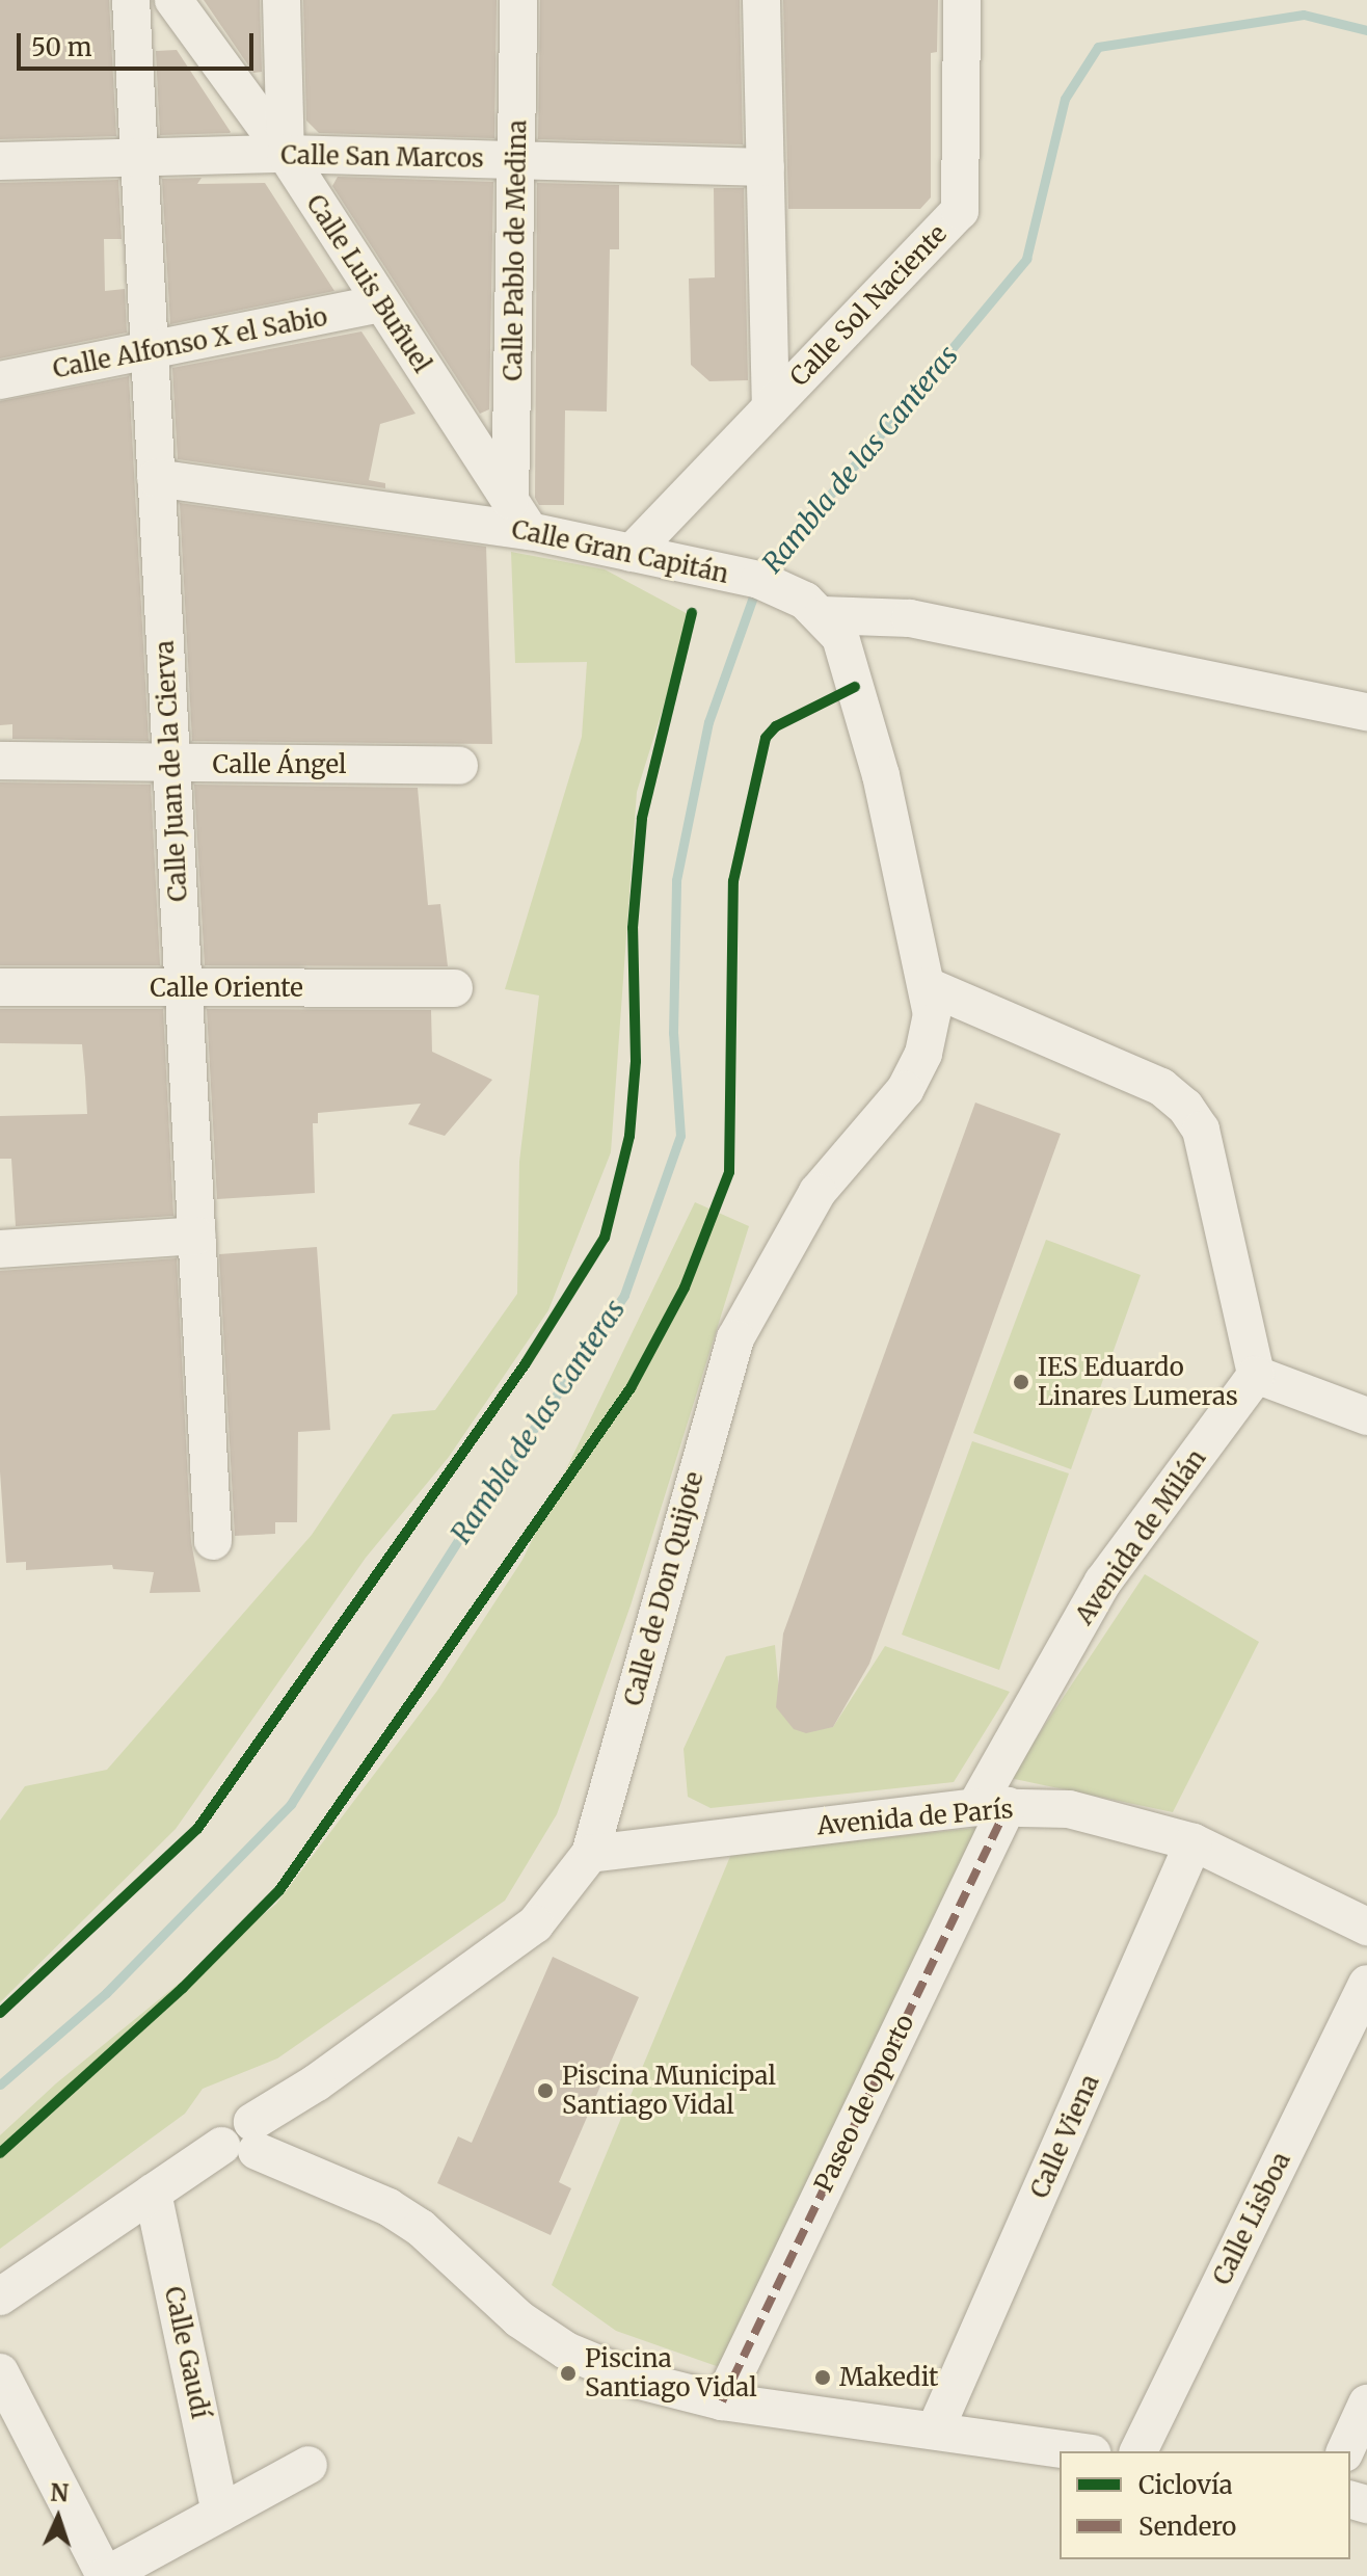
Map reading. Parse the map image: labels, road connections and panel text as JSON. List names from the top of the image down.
{
  "streets": {
    "street": [
      "Calle San Marcos",
      "Calle Pablo de Medina",
      "Calle Luis Buñuel",
      "Calle Sol Naciente",
      "Calle Alfonso X el Sabio",
      "Calle Gran Capitán",
      "Calle Ángel",
      "Calle Juan de la Cierva",
      "Calle Oriente",
      "Avenida de Milán",
      "Calle de Don Quijote",
      "Avenida de París",
      "Paseo de Oporto",
      "Calle Viena",
      "Calle Lisboa",
      "Calle Gaudí"
    ]
  },
  "crossings": [
    ["Calle San Marcos", "Calle Pablo de Medina"],
    ["Calle San Marcos", "Calle Luis Buñuel"],
    ["Calle San Marcos", "Calle Juan de la Cierva"],
    ["Calle Pablo de Medina", "Calle Luis Buñuel"],
    ["Calle Pablo de Medina", "Calle Gran Capitán"],
    ["Calle Luis Buñuel", "Calle Alfonso X el Sabio"],
    ["Calle Luis Buñuel", "Calle Gran Capitán"],
    ["Calle Sol Naciente", "Calle Gran Capitán"],
    ["Calle Alfonso X el Sabio", "Calle Juan de la Cierva"],
    ["Calle Gran Capitán", "Calle Juan de la Cierva"],
    ["Calle Gran Capitán", "Calle de Don Quijote"],
    ["Calle Ángel", "Calle Juan de la Cierva"],
    ["Calle Juan de la Cierva", "Calle Oriente"],
    ["Avenida de Milán", "Avenida de París"],
    ["Avenida de Milán", "Paseo de Oporto"],
    ["Calle de Don Quijote", "Avenida de París"],
    ["Calle de Don Quijote", "Calle Gaudí"],
    ["Avenida de París", "Paseo de Oporto"],
    ["Avenida de París", "Calle Viena"]
  ],
  "water": ["Rambla de las Canteras"],
  "places": [
    "IES Eduardo Linares Lumeras",
    "Piscina Municipal Santiago Vidal",
    "Piscina Santiago Vidal",
    "Makedit"
  ],
  "legend": ["Ciclovía", "Sendero"],
  "scale_bar": "50 m",
  "north": "top"
}
